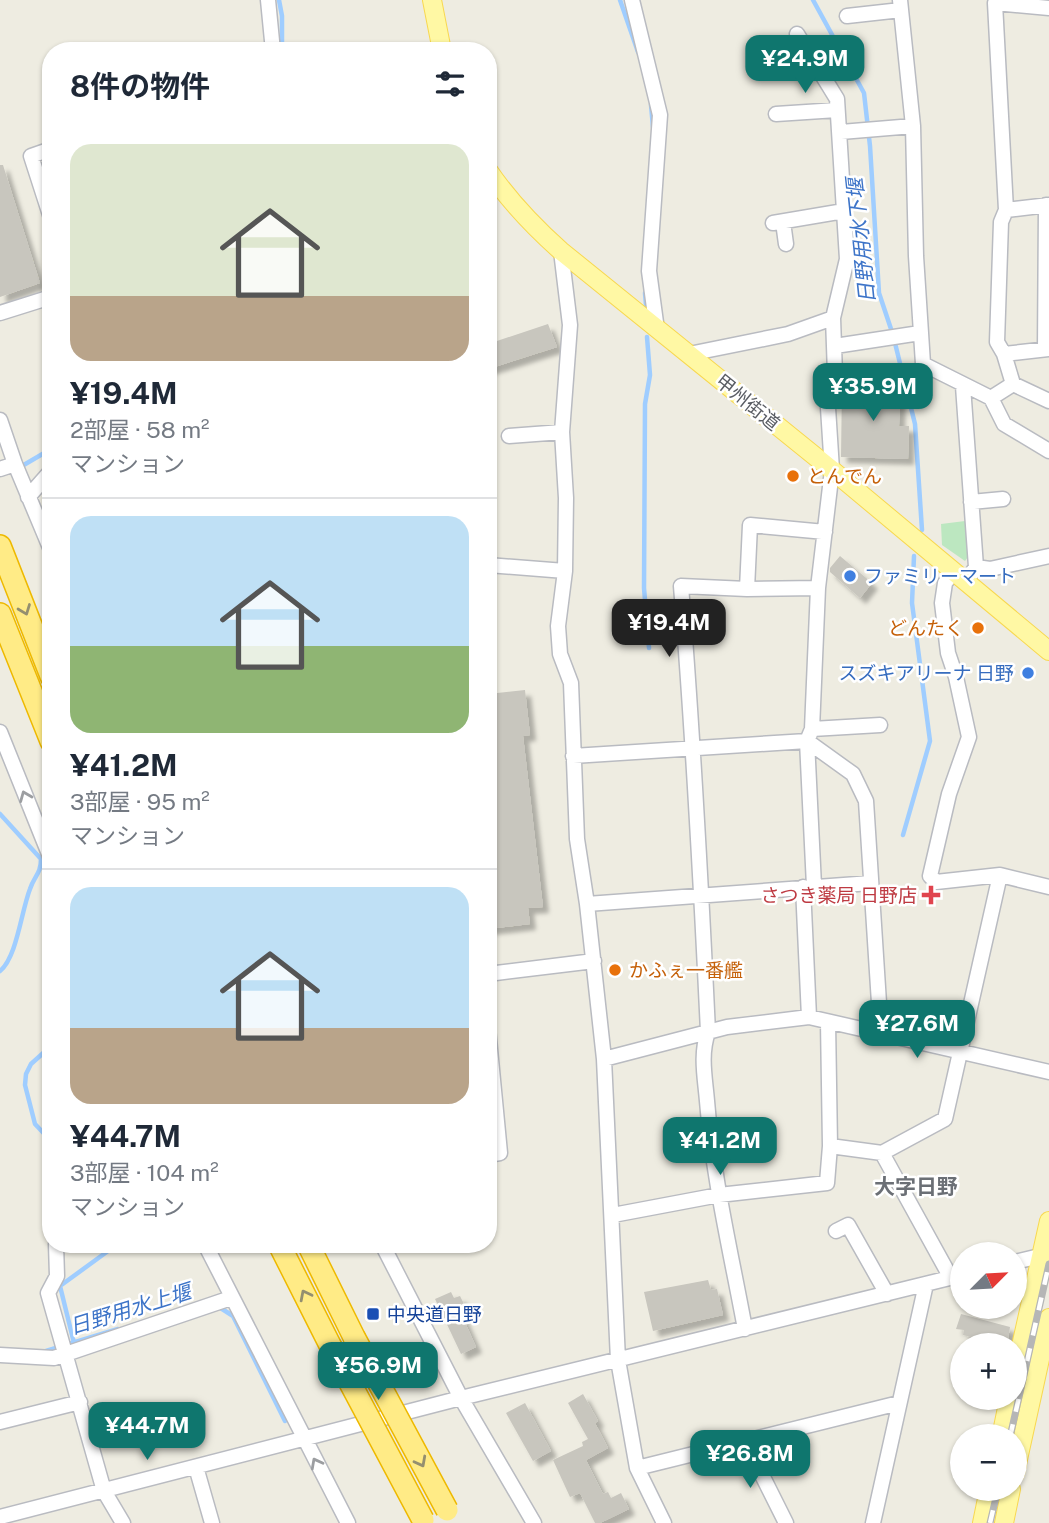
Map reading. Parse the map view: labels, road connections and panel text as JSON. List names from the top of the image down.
{
  "streets": {
    "main road": ["甲州街道"]
  },
  "districts": ["大字日野"],
  "water": ["日野用水下堰", "日野用水上堰"],
  "places": {
    "other": [
      "とんでん",
      "ファミリーマート",
      "どんたく",
      "スズキアリーナ 日野",
      "かふぇ一番艦"
    ],
    "health": ["さつき薬局 日野店"],
    "transit": ["中央道日野"]
  },
  "north": "top right",
  "page": {
    "price": [
      "¥24.9M",
      "¥35.9M",
      "¥19.4M",
      "¥27.6M",
      "¥41.2M",
      "¥56.9M",
      "¥44.7M",
      "¥26.8M"
    ],
    "heading": "8件の物件",
    "list": [
      {
        "name": "¥19.4M",
        "note": "2部屋 · 58 m² · マンション"
      },
      {
        "name": "¥41.2M",
        "note": "3部屋 · 95 m² · マンション"
      },
      {
        "name": "¥44.7M",
        "note": "3部屋 · 104 m² · マンション"
      }
    ],
    "map_buttons": ["+", "−"]
  }
}
